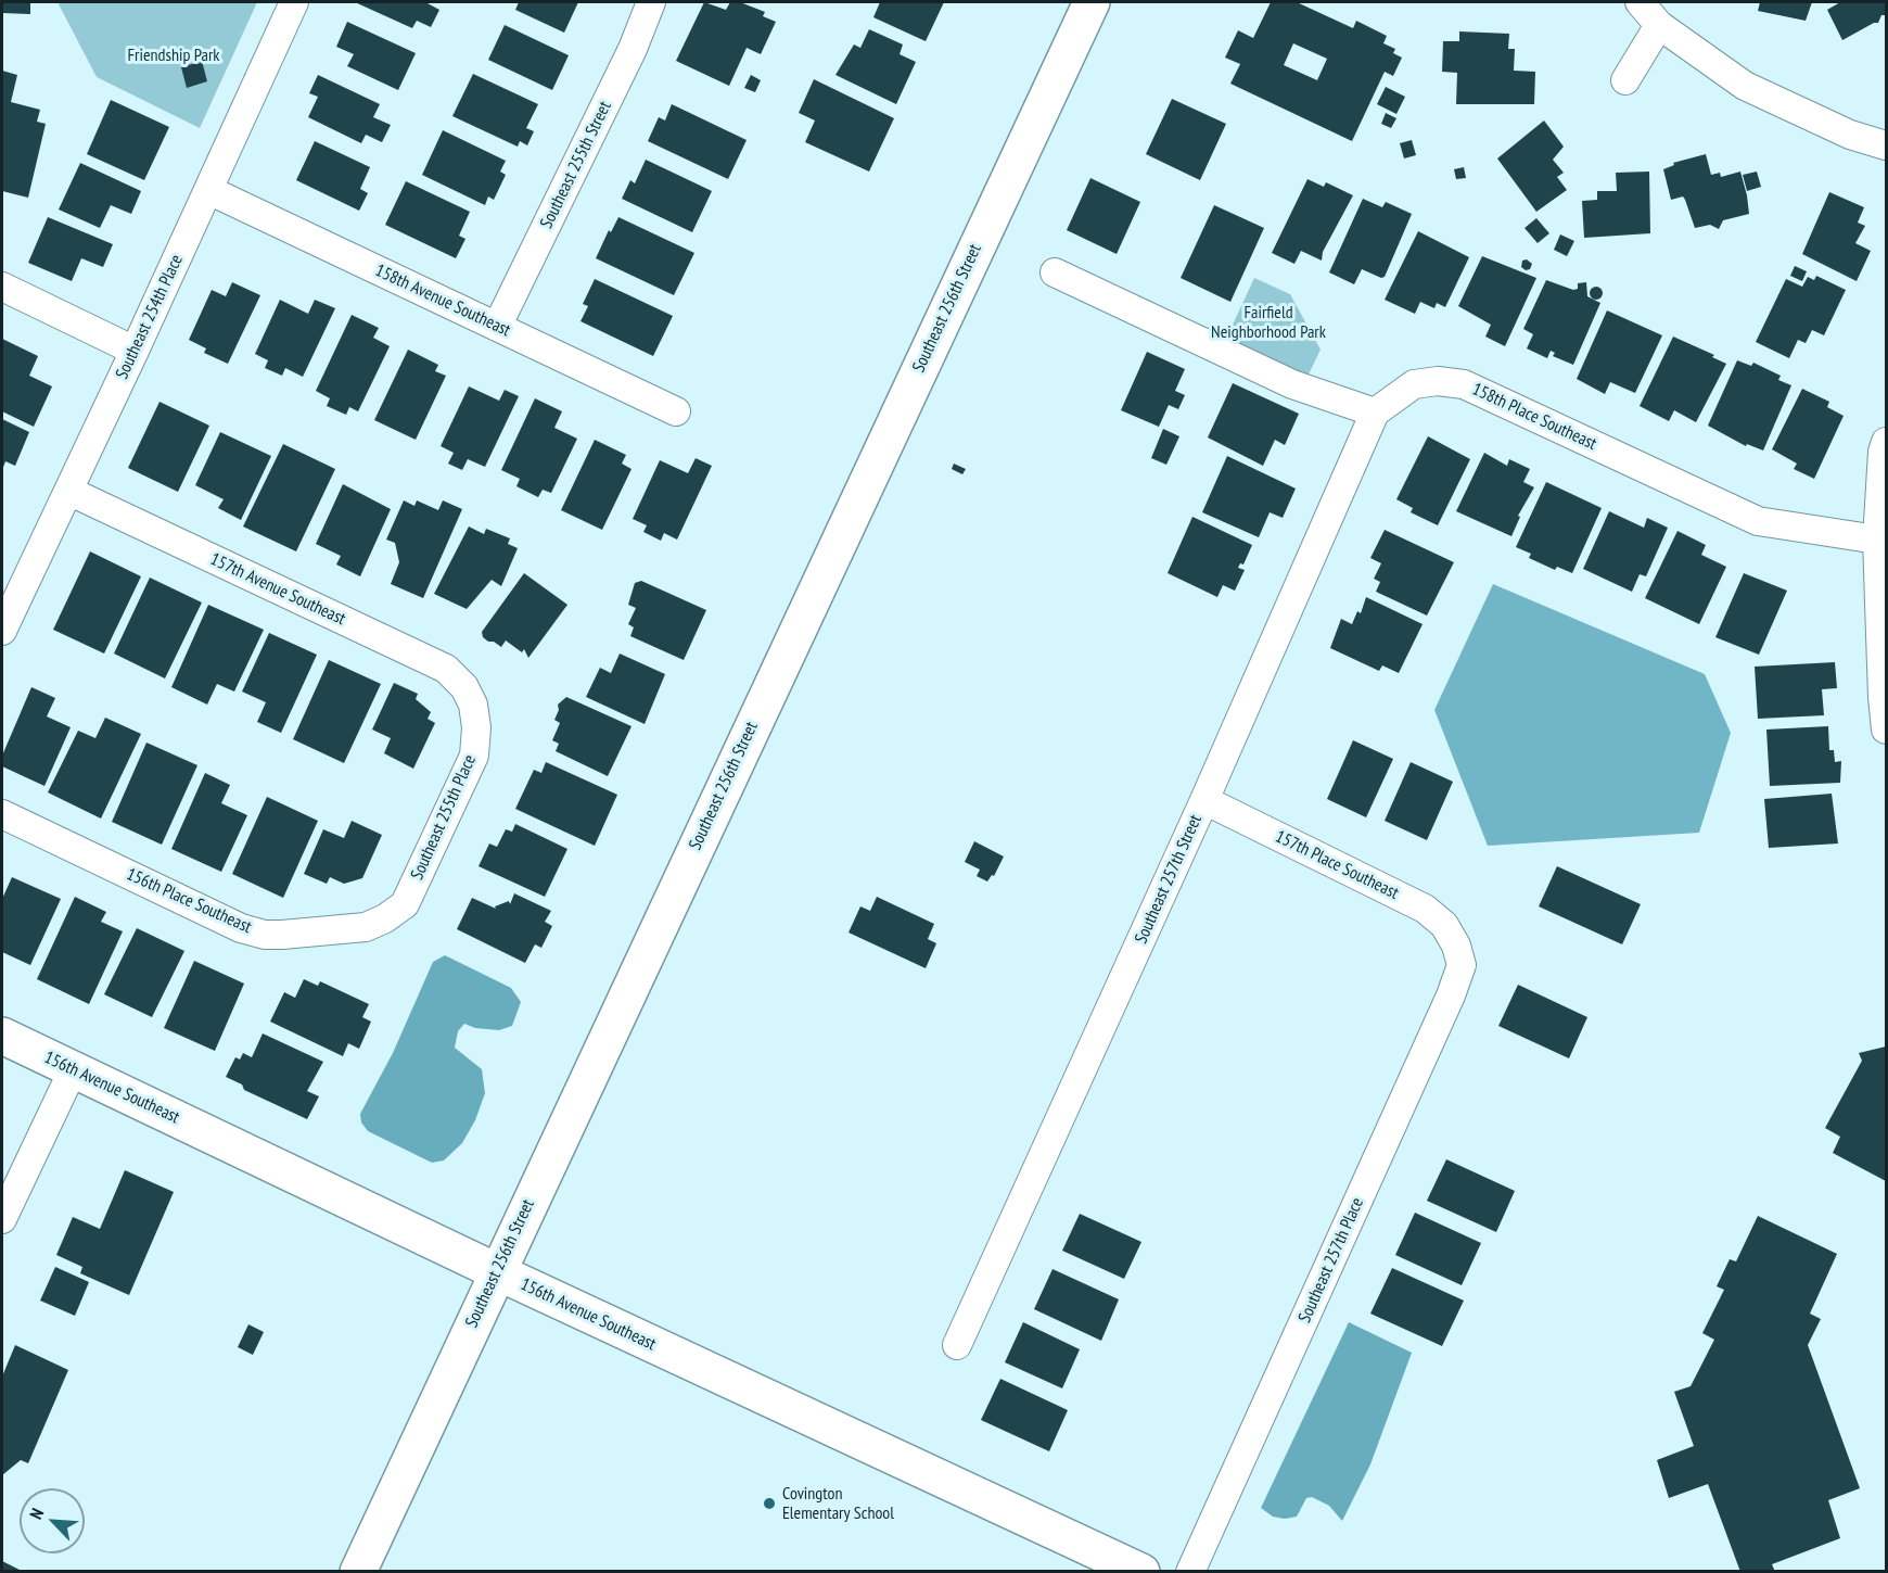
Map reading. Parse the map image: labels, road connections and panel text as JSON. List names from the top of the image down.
{
  "streets": {
    "main road": ["Southeast 256th Street", "156th Avenue Southeast"],
    "street": [
      "Southeast 255th Street",
      "158th Avenue Southeast",
      "Southeast 254th Place",
      "158th Place Southeast",
      "157th Avenue Southeast",
      "Southeast 255th Place",
      "157th Place Southeast",
      "Southeast 257th Street",
      "156th Place Southeast",
      "Southeast 257th Place"
    ]
  },
  "crossings": [
    ["Southeast 255th Street", "158th Avenue Southeast"],
    ["158th Avenue Southeast", "Southeast 254th Place"],
    ["Southeast 256th Street", "156th Avenue Southeast"],
    ["Southeast 254th Place", "157th Avenue Southeast"],
    ["158th Place Southeast", "Southeast 257th Street"],
    ["157th Avenue Southeast", "Southeast 255th Place"],
    ["Southeast 255th Place", "156th Place Southeast"],
    ["157th Place Southeast", "Southeast 257th Street"],
    ["157th Place Southeast", "Southeast 257th Place"]
  ],
  "parks": ["Friendship Park", "Fairfield Neighborhood Park"],
  "places": ["Covington Elementary School"],
  "north": "top left"
}
